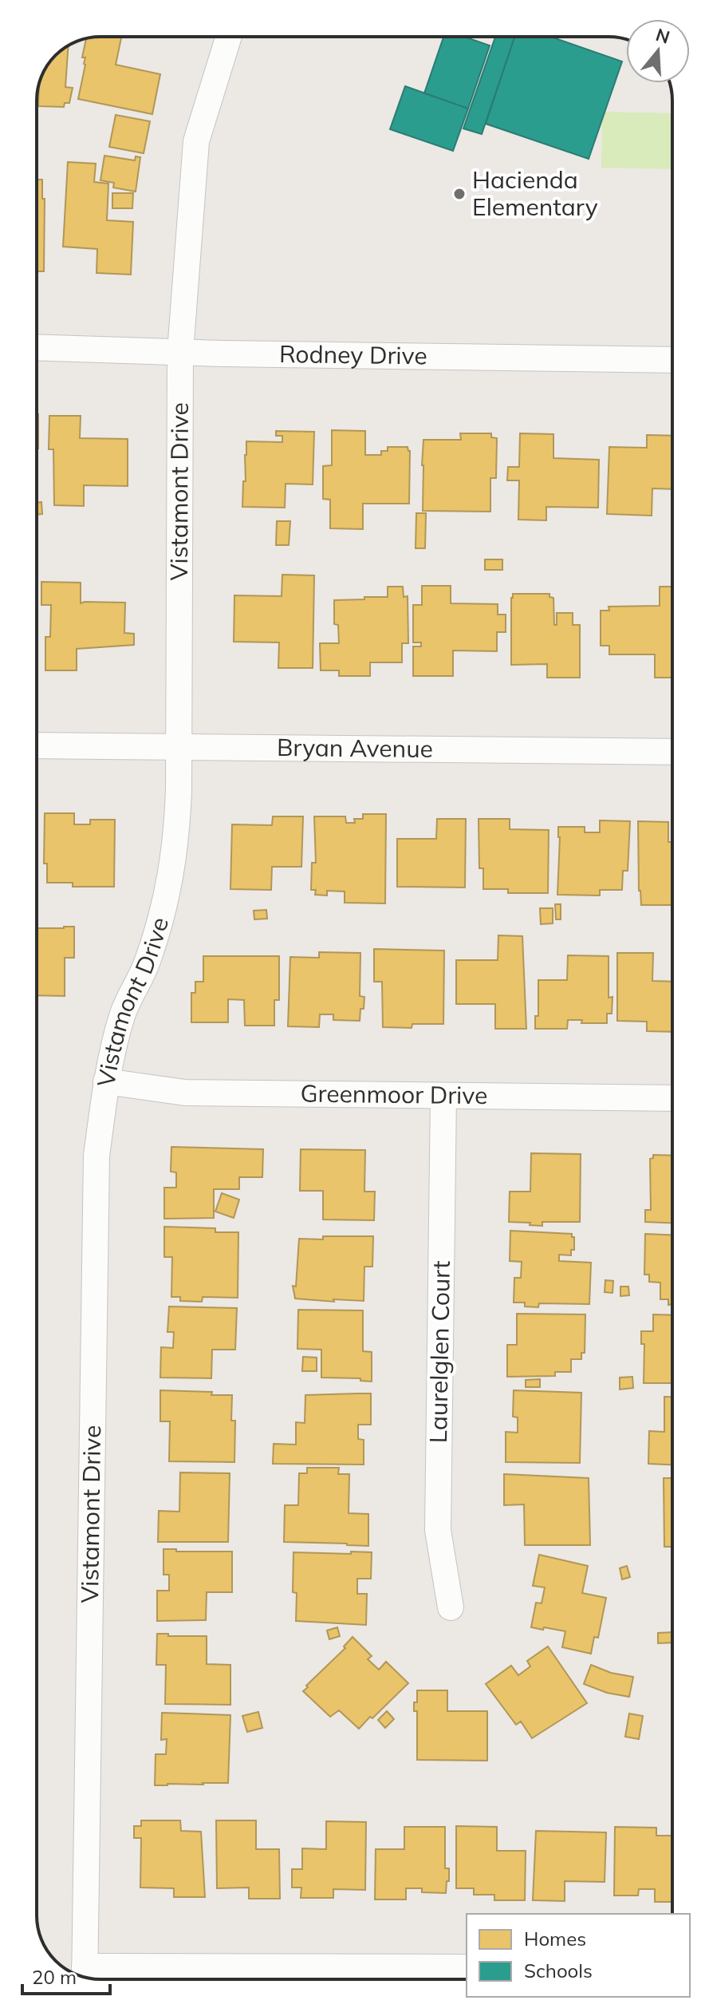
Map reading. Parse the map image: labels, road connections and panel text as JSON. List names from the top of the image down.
{
  "streets": {
    "street": [
      "Rodney Drive",
      "Vistamont Drive",
      "Bryan Avenue",
      "Greenmoor Drive",
      "Laurelglen Court"
    ]
  },
  "crossings": [
    ["Rodney Drive", "Vistamont Drive"],
    ["Vistamont Drive", "Bryan Avenue"],
    ["Vistamont Drive", "Greenmoor Drive"],
    ["Greenmoor Drive", "Laurelglen Court"]
  ],
  "places": ["Hacienda Elementary"],
  "legend": ["Homes", "Schools"],
  "scale_bar": "20 m",
  "north": "top"
}
